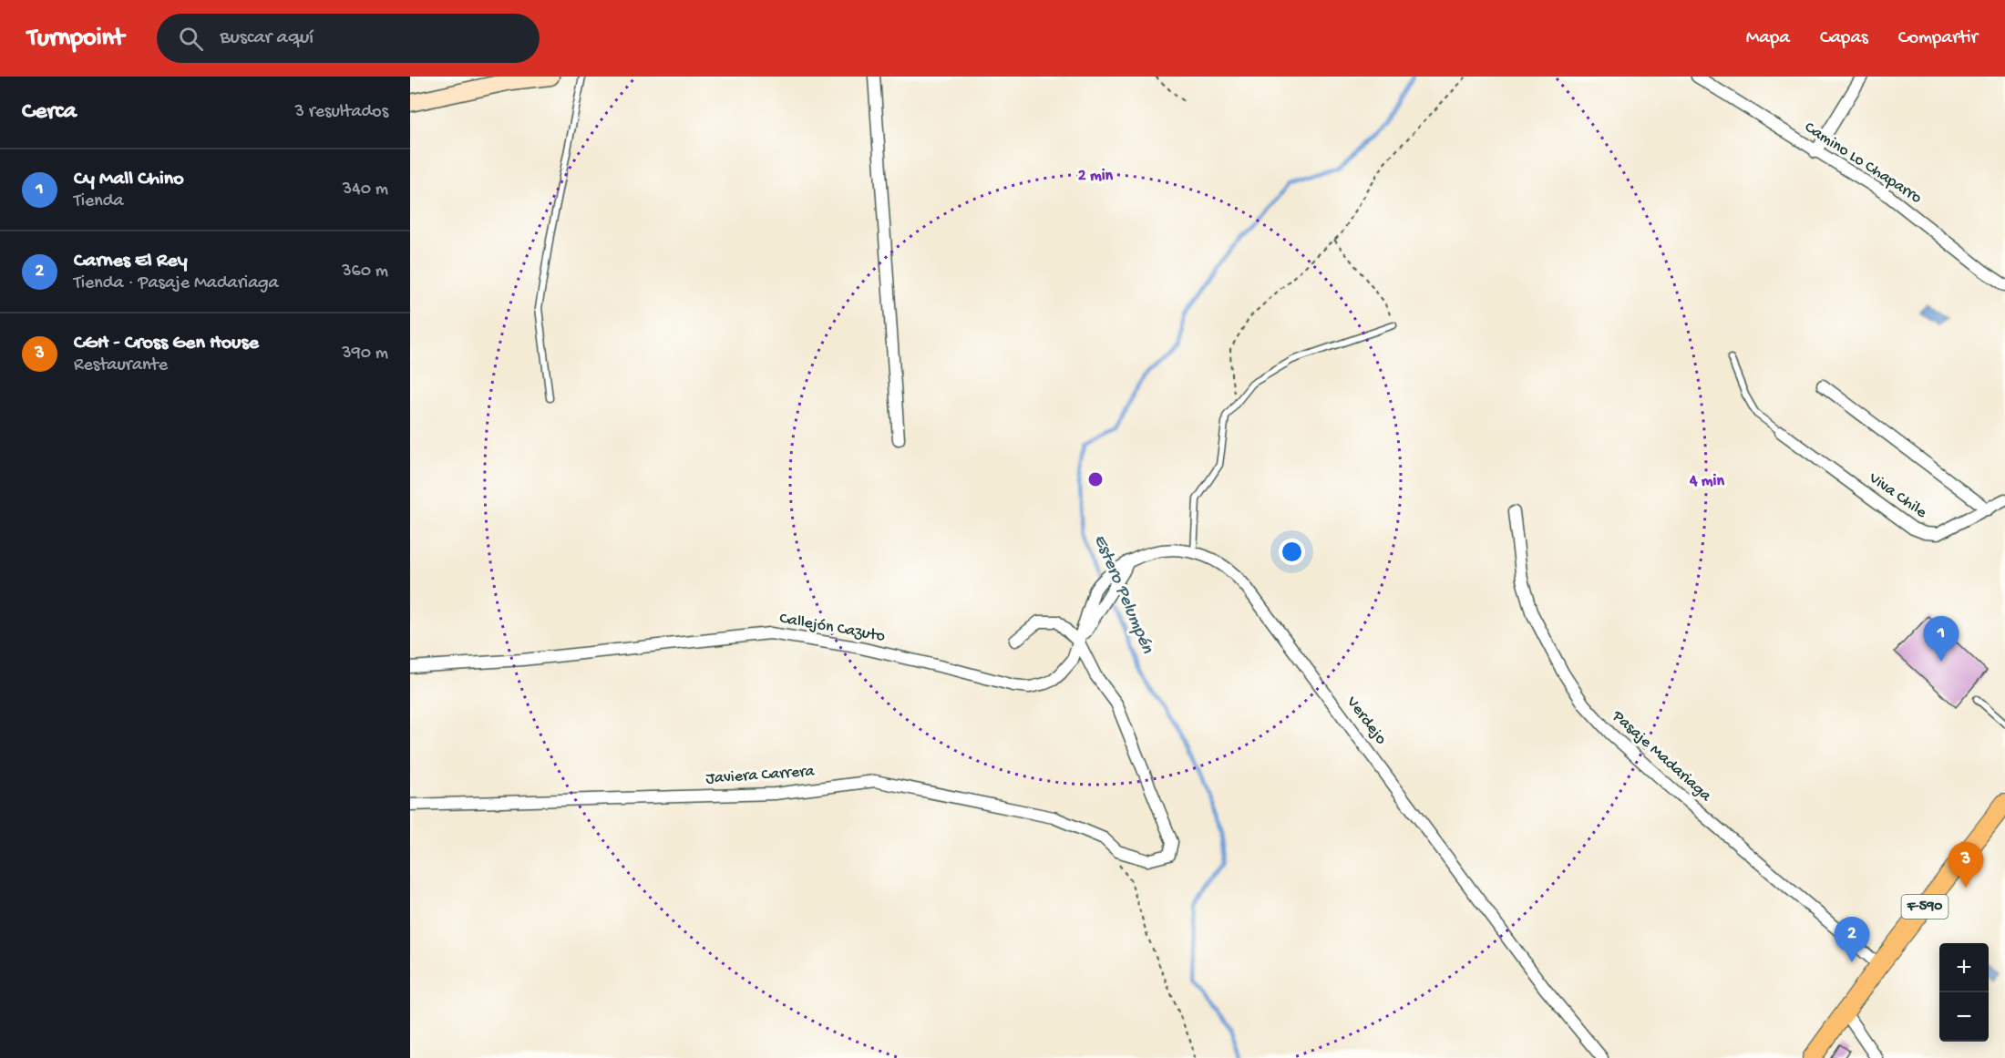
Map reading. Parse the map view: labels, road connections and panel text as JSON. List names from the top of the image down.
{
  "streets": {
    "main road": ["F-590"],
    "street": [
      "Camino Lo Chaparro",
      "Viva Chile",
      "Callejón Cazuto",
      "Verdejo",
      "Pasaje Madariaga",
      "Javiera Carrera"
    ]
  },
  "crossings": [
    ["Callejón Cazuto", "Verdejo"],
    ["Callejón Cazuto", "Javiera Carrera"],
    ["Pasaje Madariaga", "F-590"]
  ],
  "water": ["Estero Pelumpén"],
  "page": {
    "header": "Turnpoint",
    "search": "Buscar aquí",
    "nav": ["Mapa", "Capas", "Compartir"],
    "heading": ["Cerca", "3 resultados"],
    "list": [
      {
        "mark": "1",
        "name": "Cy Mall Chino",
        "note": "Tienda",
        "value": "340 m"
      },
      {
        "mark": "2",
        "name": "Carnes El Rey",
        "note": "Tienda · Pasaje Madariaga",
        "value": "360 m"
      },
      {
        "mark": "3",
        "name": "CGH - Cross Gen House",
        "note": "Restaurante",
        "value": "390 m"
      }
    ],
    "pins": ["1", "3", "2"],
    "map_buttons": ["+", "−"]
  },
  "rings": ["2 min", "4 min"]
}
